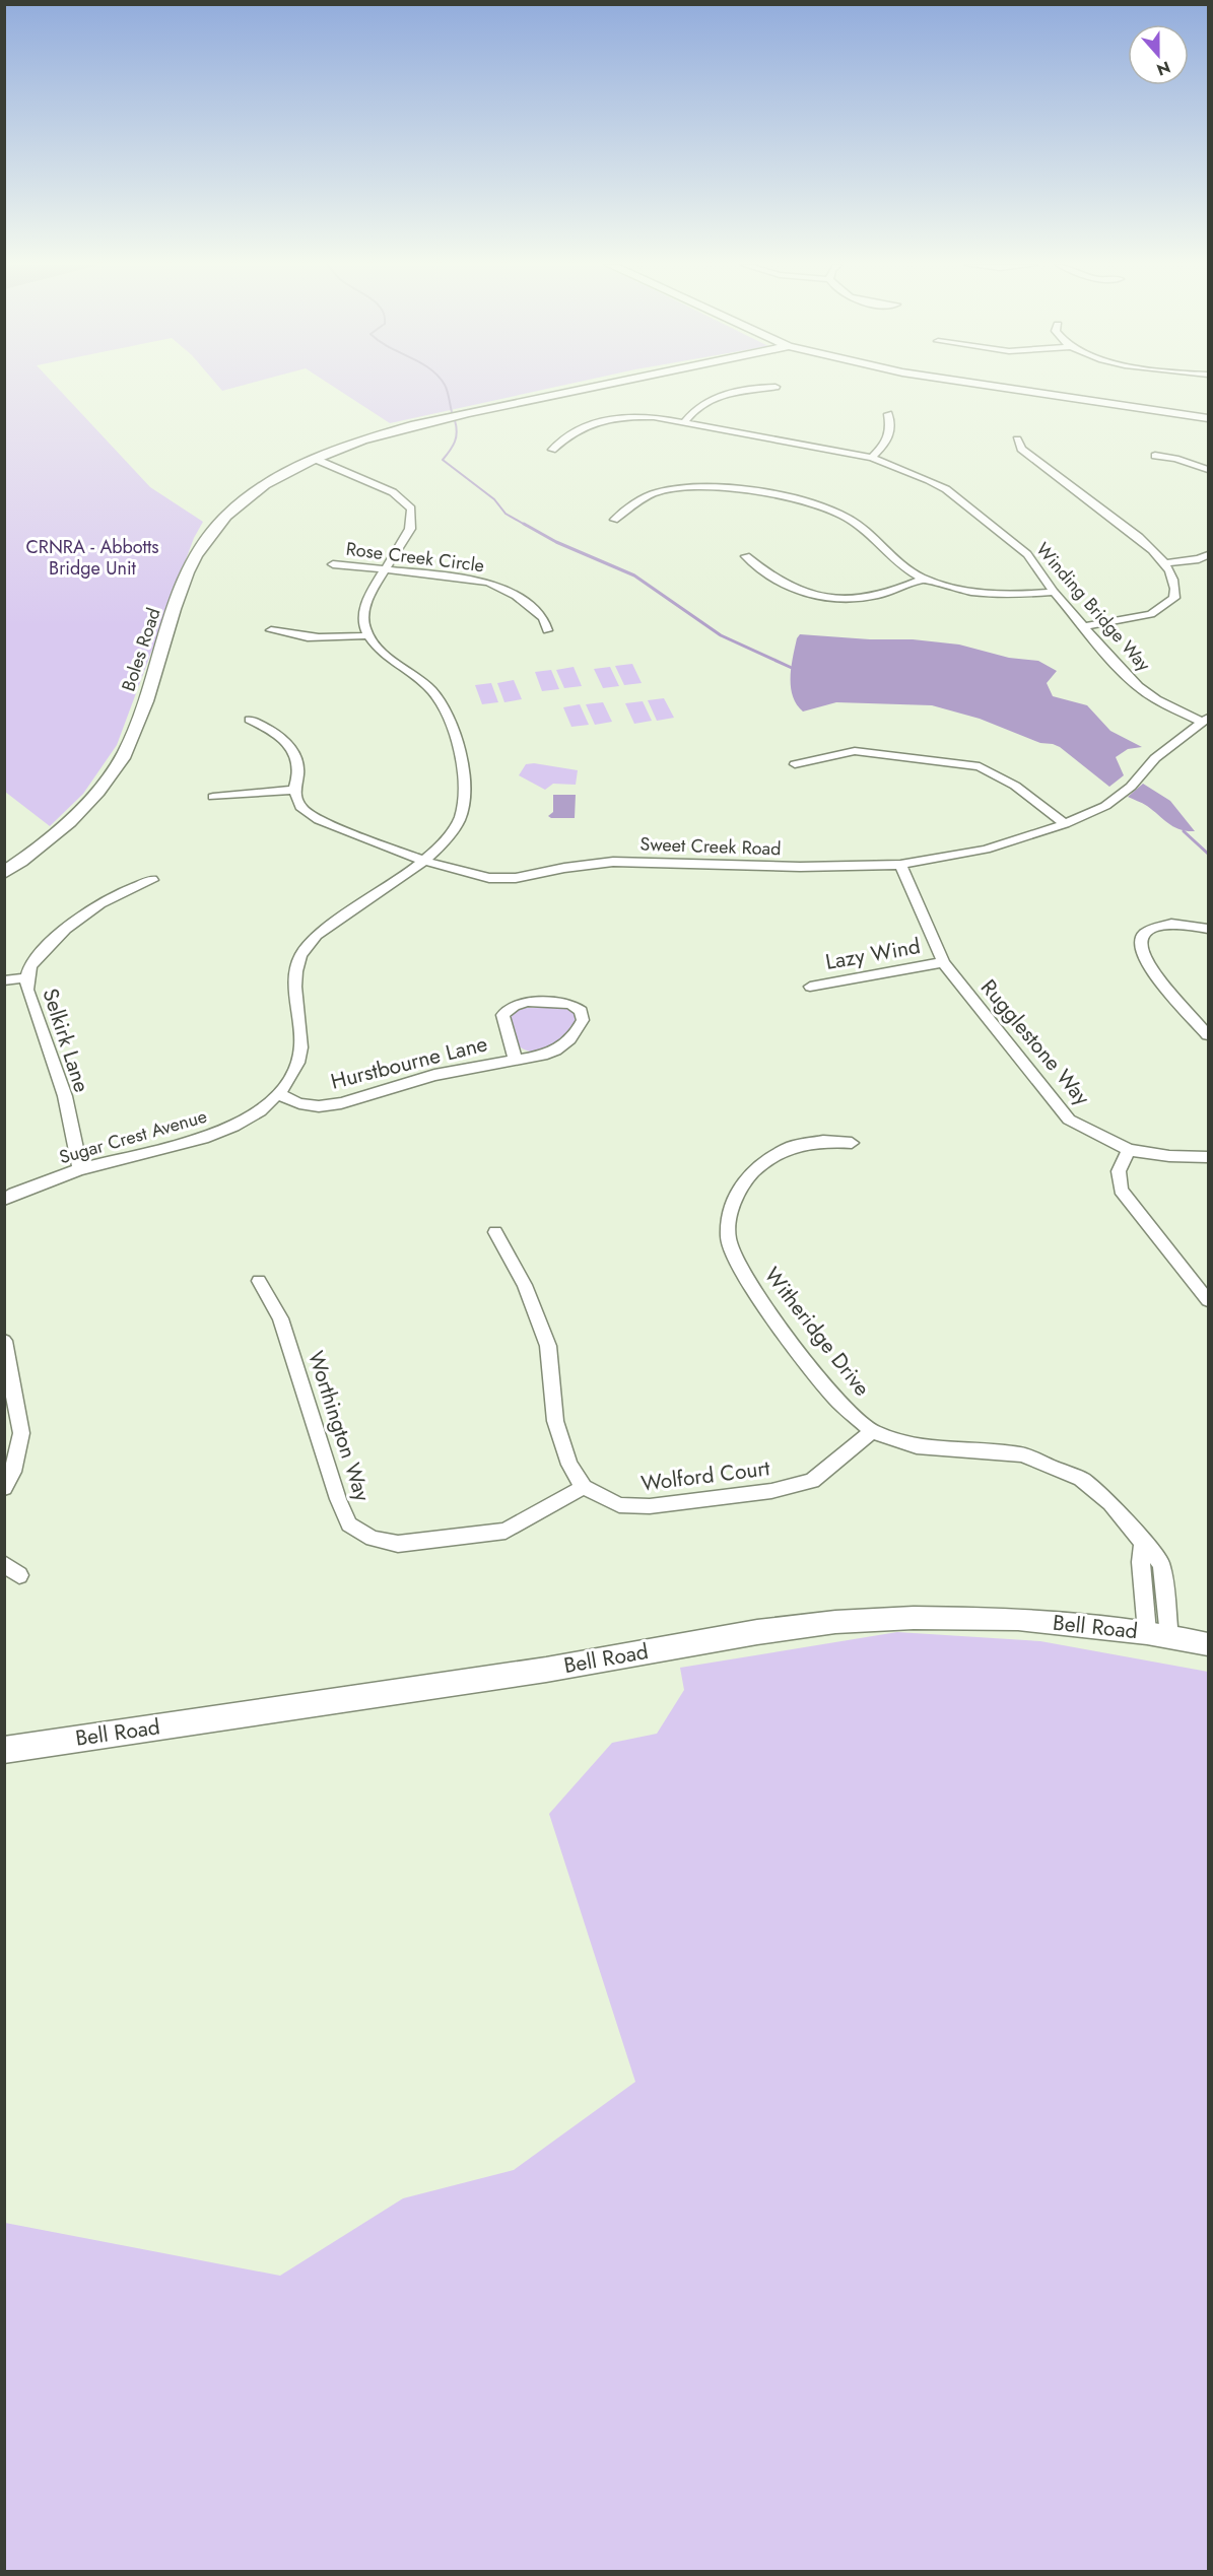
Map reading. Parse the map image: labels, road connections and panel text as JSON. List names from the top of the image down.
{
  "streets": {
    "street": [
      "Rose Creek Circle",
      "Winding Bridge Way",
      "Boles Road",
      "Sweet Creek Road",
      "Lazy Wind",
      "Selkirk Lane",
      "Rugglestone Way",
      "Hurstbourne Lane",
      "Sugar Crest Avenue",
      "Witheridge Drive",
      "Worthington Way",
      "Wolford Court",
      "Bell Road"
    ]
  },
  "crossings": [
    ["Winding Bridge Way", "Sweet Creek Road"],
    ["Sweet Creek Road", "Rugglestone Way"],
    ["Sweet Creek Road", "Sugar Crest Avenue"],
    ["Lazy Wind", "Rugglestone Way"],
    ["Selkirk Lane", "Sugar Crest Avenue"],
    ["Hurstbourne Lane", "Sugar Crest Avenue"],
    ["Witheridge Drive", "Wolford Court"],
    ["Witheridge Drive", "Bell Road"],
    ["Worthington Way", "Wolford Court"]
  ],
  "parks": ["CRNRA - Abbotts Bridge Unit"],
  "north": "bottom"
}
